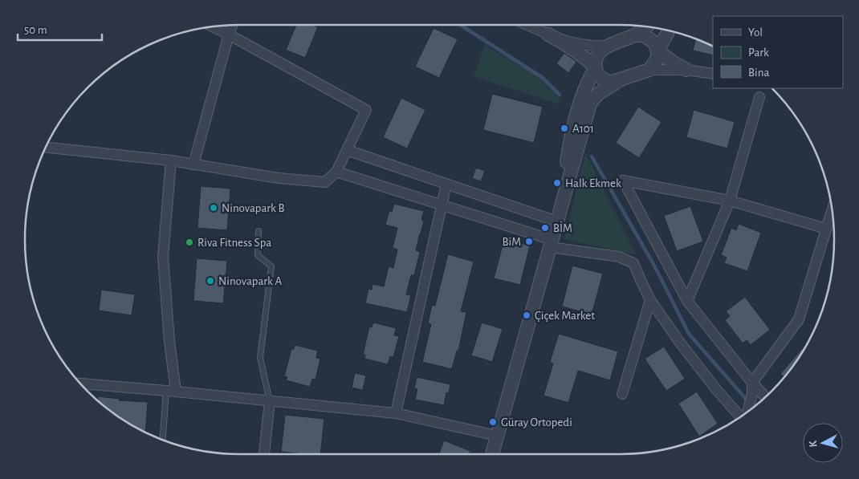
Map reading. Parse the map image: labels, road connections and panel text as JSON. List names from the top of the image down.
{
  "places": [
    "A101",
    "Halk Ekmek",
    "Ninovapark B",
    "BİM",
    "BiM",
    "Riva Fitness Spa",
    "Ninovapark A",
    "Çiçek Market",
    "Güray Ortopedi"
  ],
  "legend": ["Yol", "Park", "Bina"],
  "scale_bar": "50 m",
  "north": "left"
}
